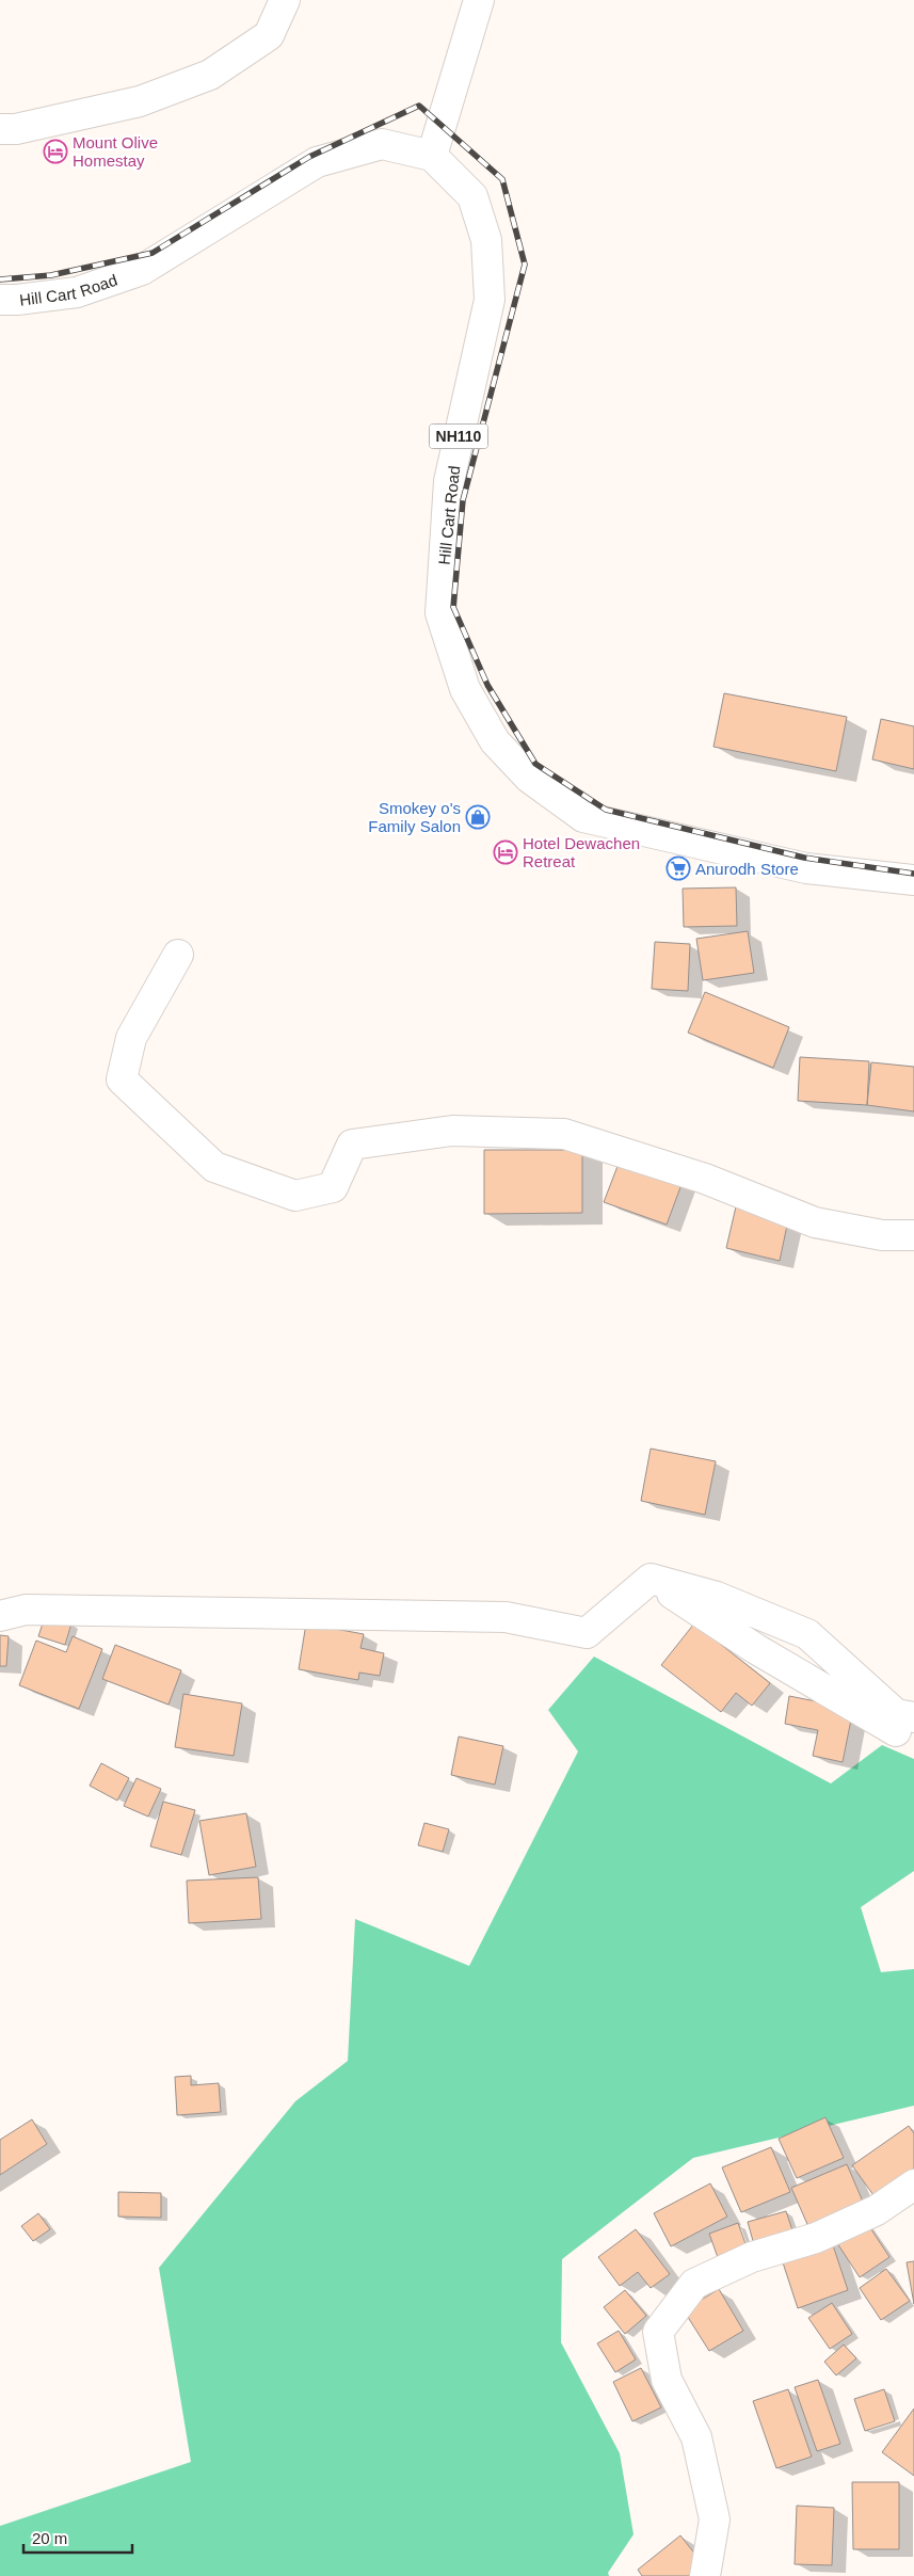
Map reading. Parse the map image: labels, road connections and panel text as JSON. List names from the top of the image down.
{
  "streets": {
    "main road": ["Hill Cart Road", "NH110"]
  },
  "places": {
    "hotel": ["Mount Olive Homestay", "Hotel Dewachen Retreat"],
    "shop": ["Smokey o's Family Salon"],
    "supermarket": ["Anurodh Store"]
  },
  "scale_bar": "20 m"
}
